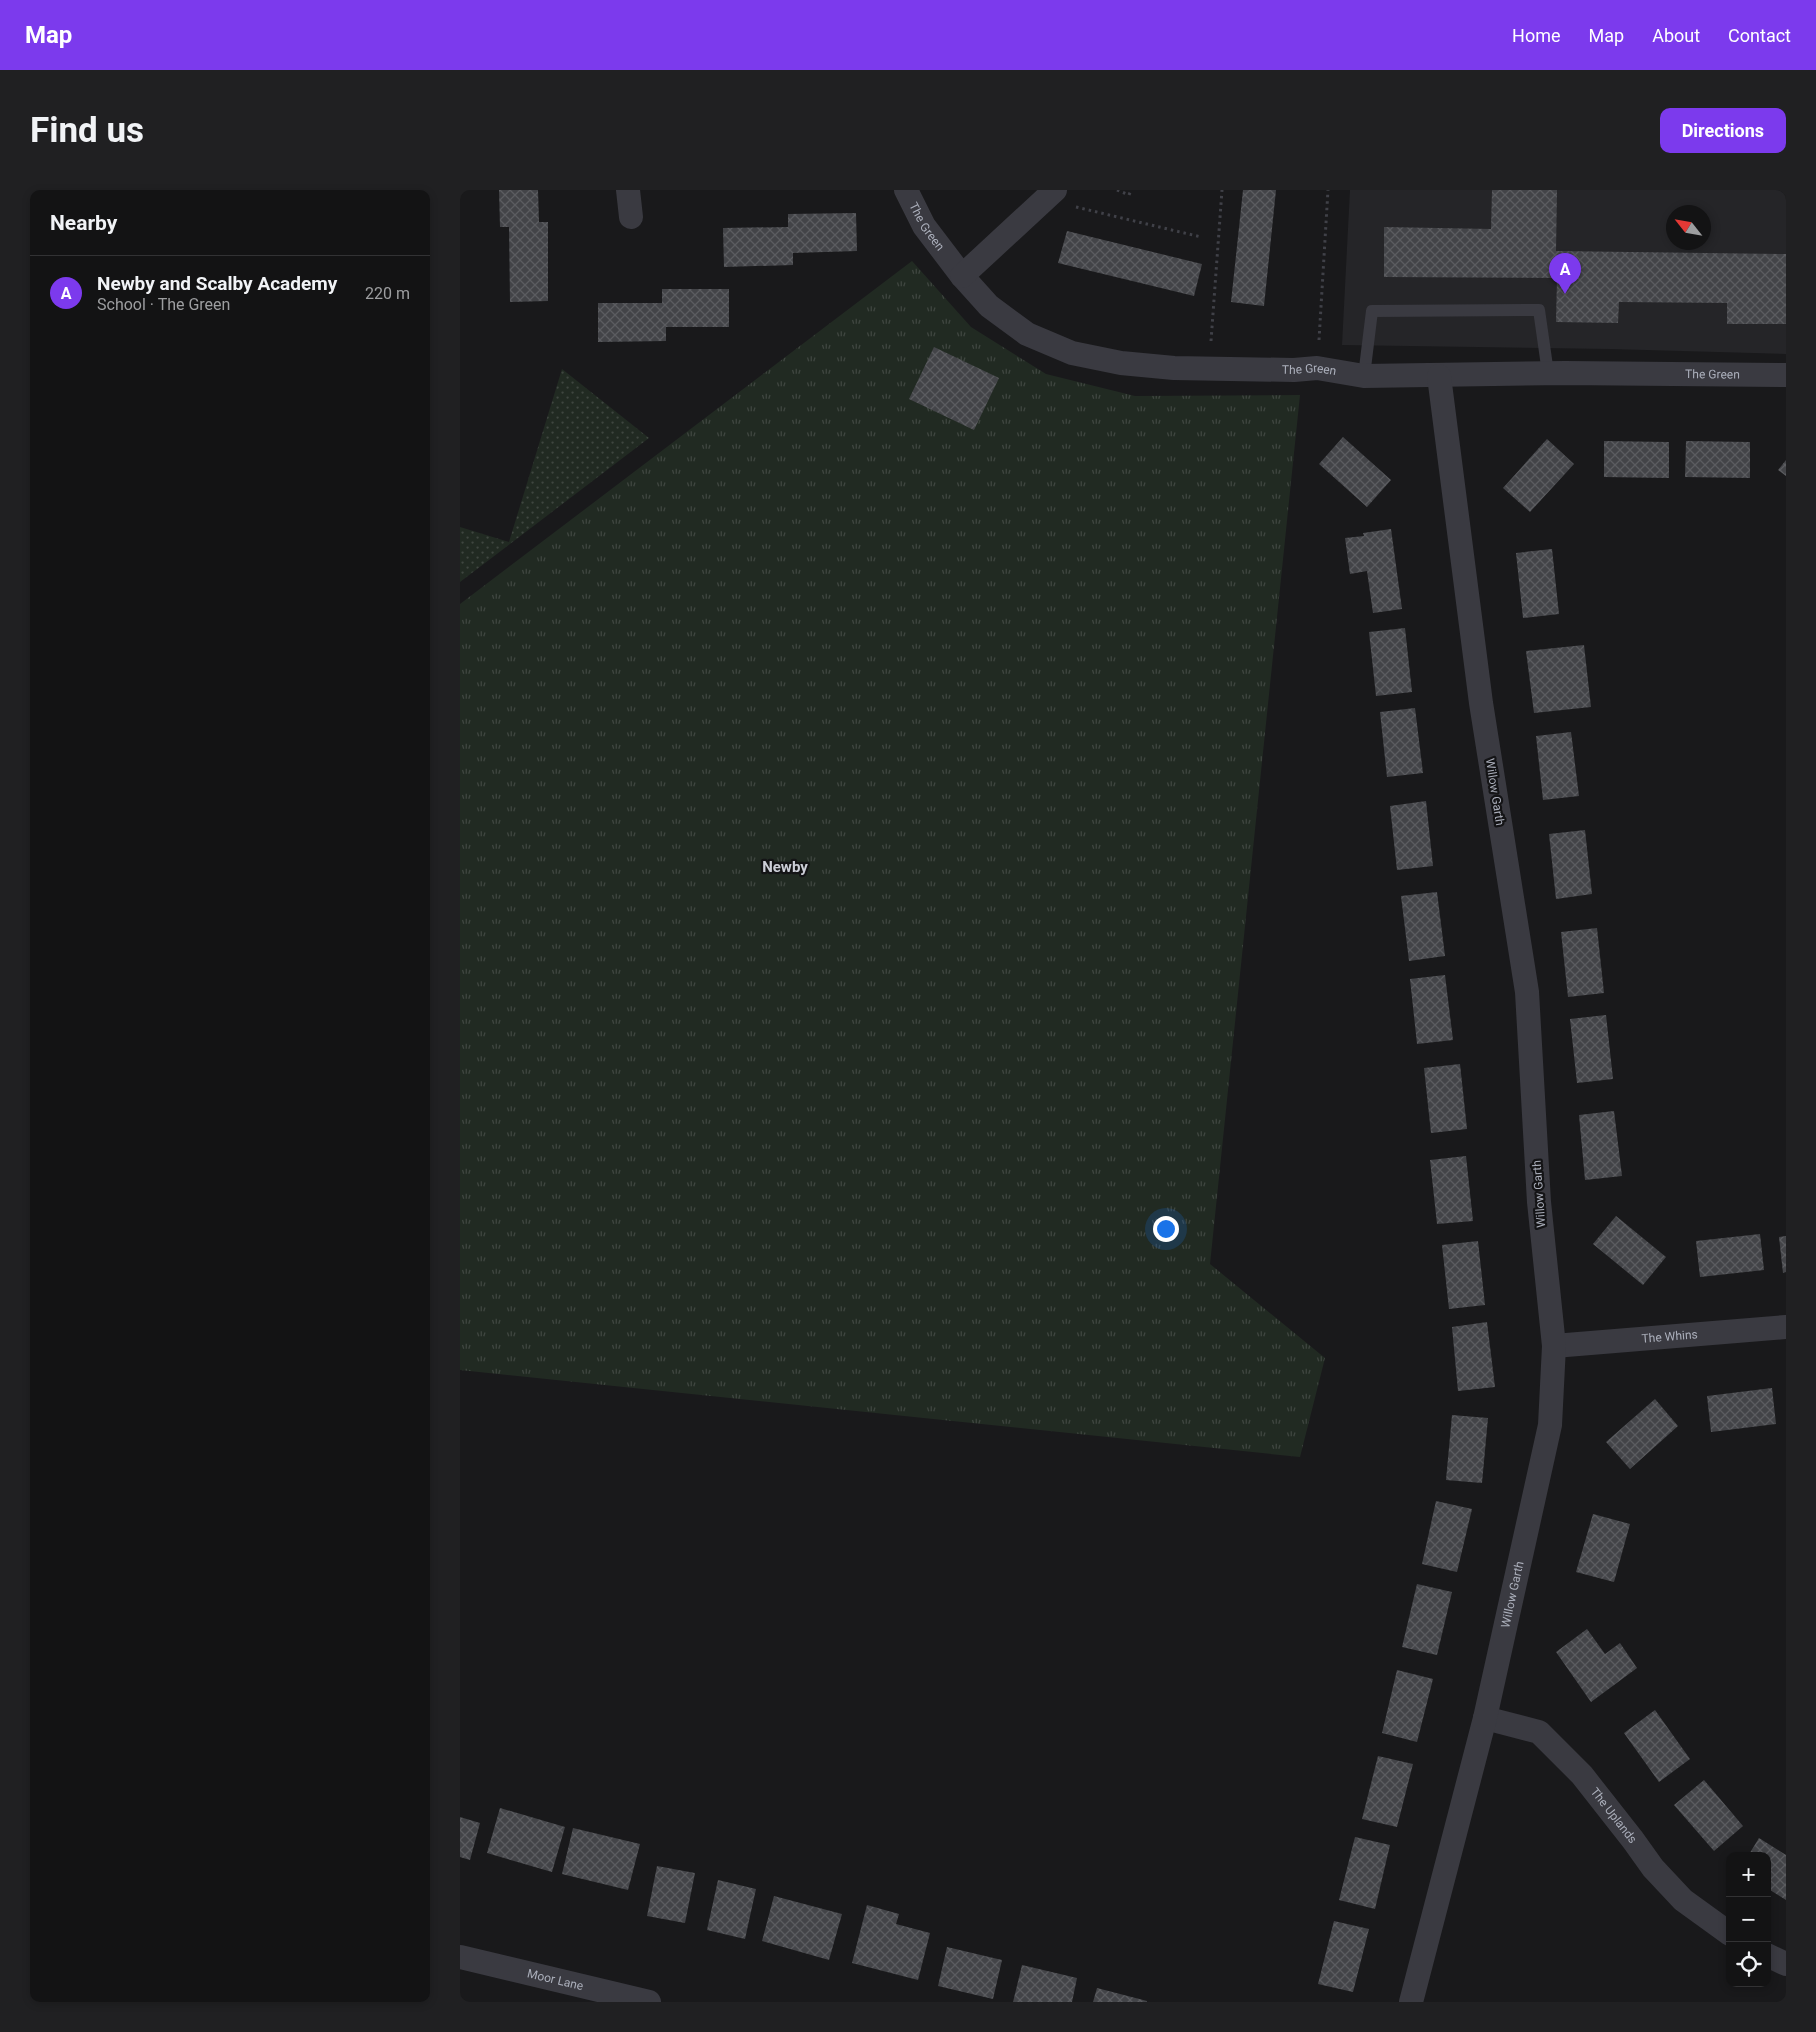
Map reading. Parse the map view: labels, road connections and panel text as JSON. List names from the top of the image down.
{
  "streets": {
    "street": [
      "The Green",
      "Willow Garth",
      "The Whins",
      "The Uplands",
      "Moor Lane"
    ]
  },
  "crossings": [
    ["The Green", "Willow Garth"],
    ["Willow Garth", "The Whins"],
    ["Willow Garth", "The Uplands"]
  ],
  "districts": ["Newby"],
  "north": "top left",
  "page": {
    "header": "Map",
    "nav": [
      "Home",
      "Map",
      "About",
      "Contact"
    ],
    "buttons": "Directions",
    "title": "Find us",
    "heading": "Nearby",
    "pins": "A",
    "list": [
      {
        "mark": "A",
        "name": "Newby and Scalby Academy",
        "note": "School · The Green",
        "value": "220 m"
      }
    ],
    "map_buttons": ["+", "−"]
  }
}
